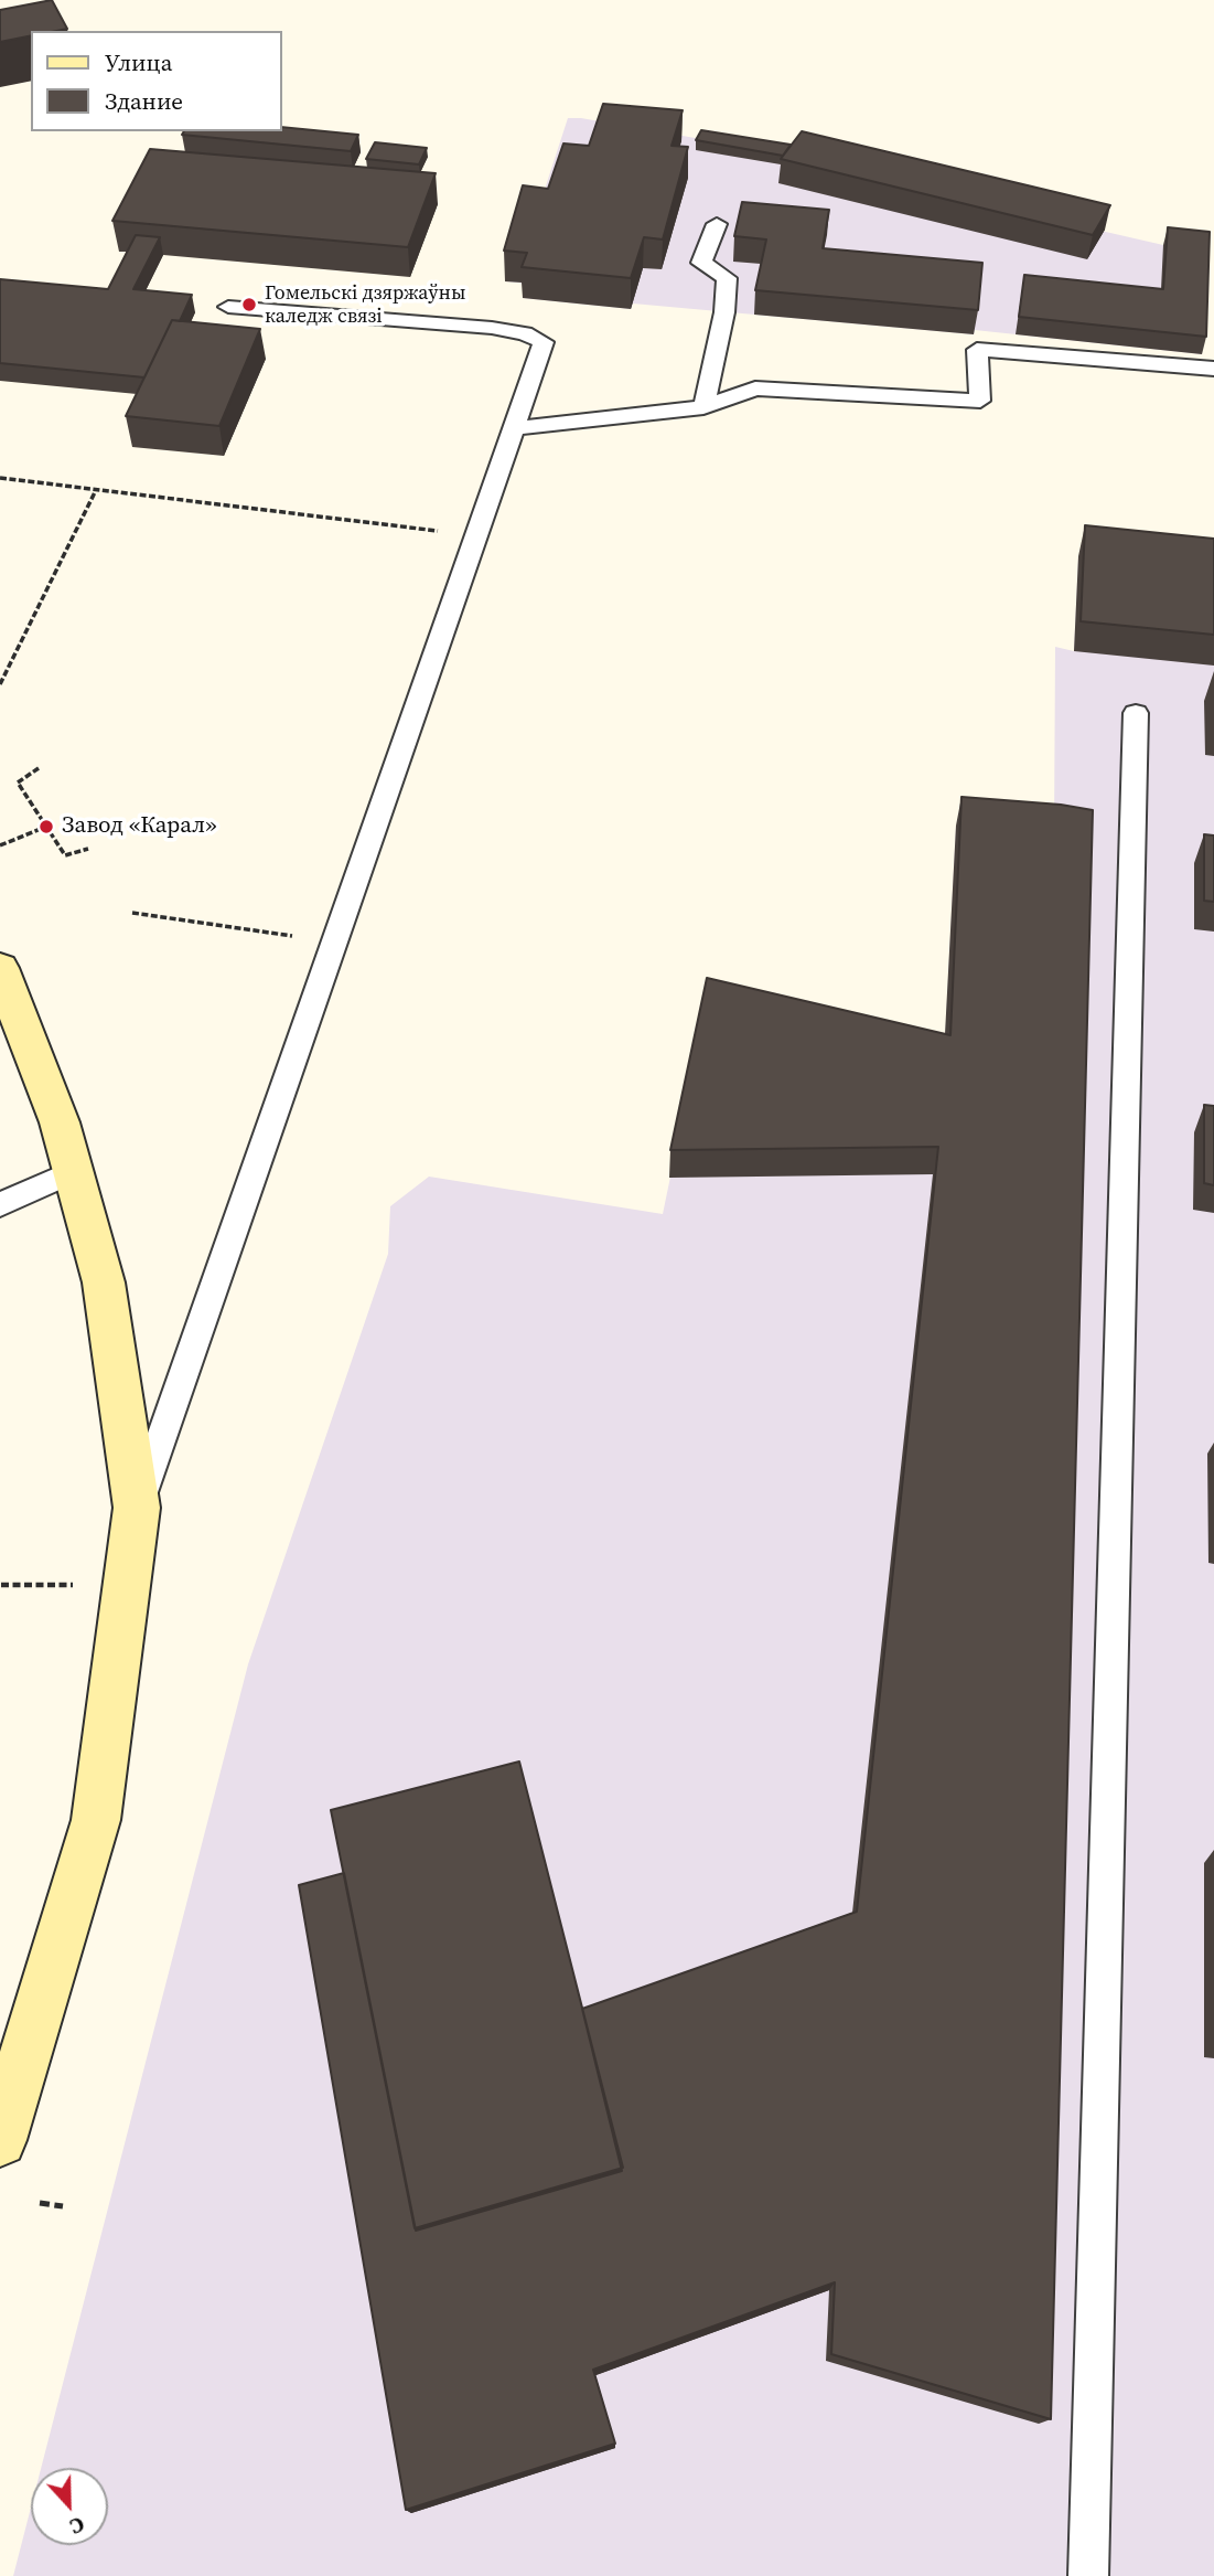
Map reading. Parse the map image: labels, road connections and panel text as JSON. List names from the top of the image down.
{
  "places": ["Гомельскі дзяржаўны каледж связі", "Завод «Карал»"],
  "legend": ["Улица", "Здание"],
  "north": "bottom"
}
